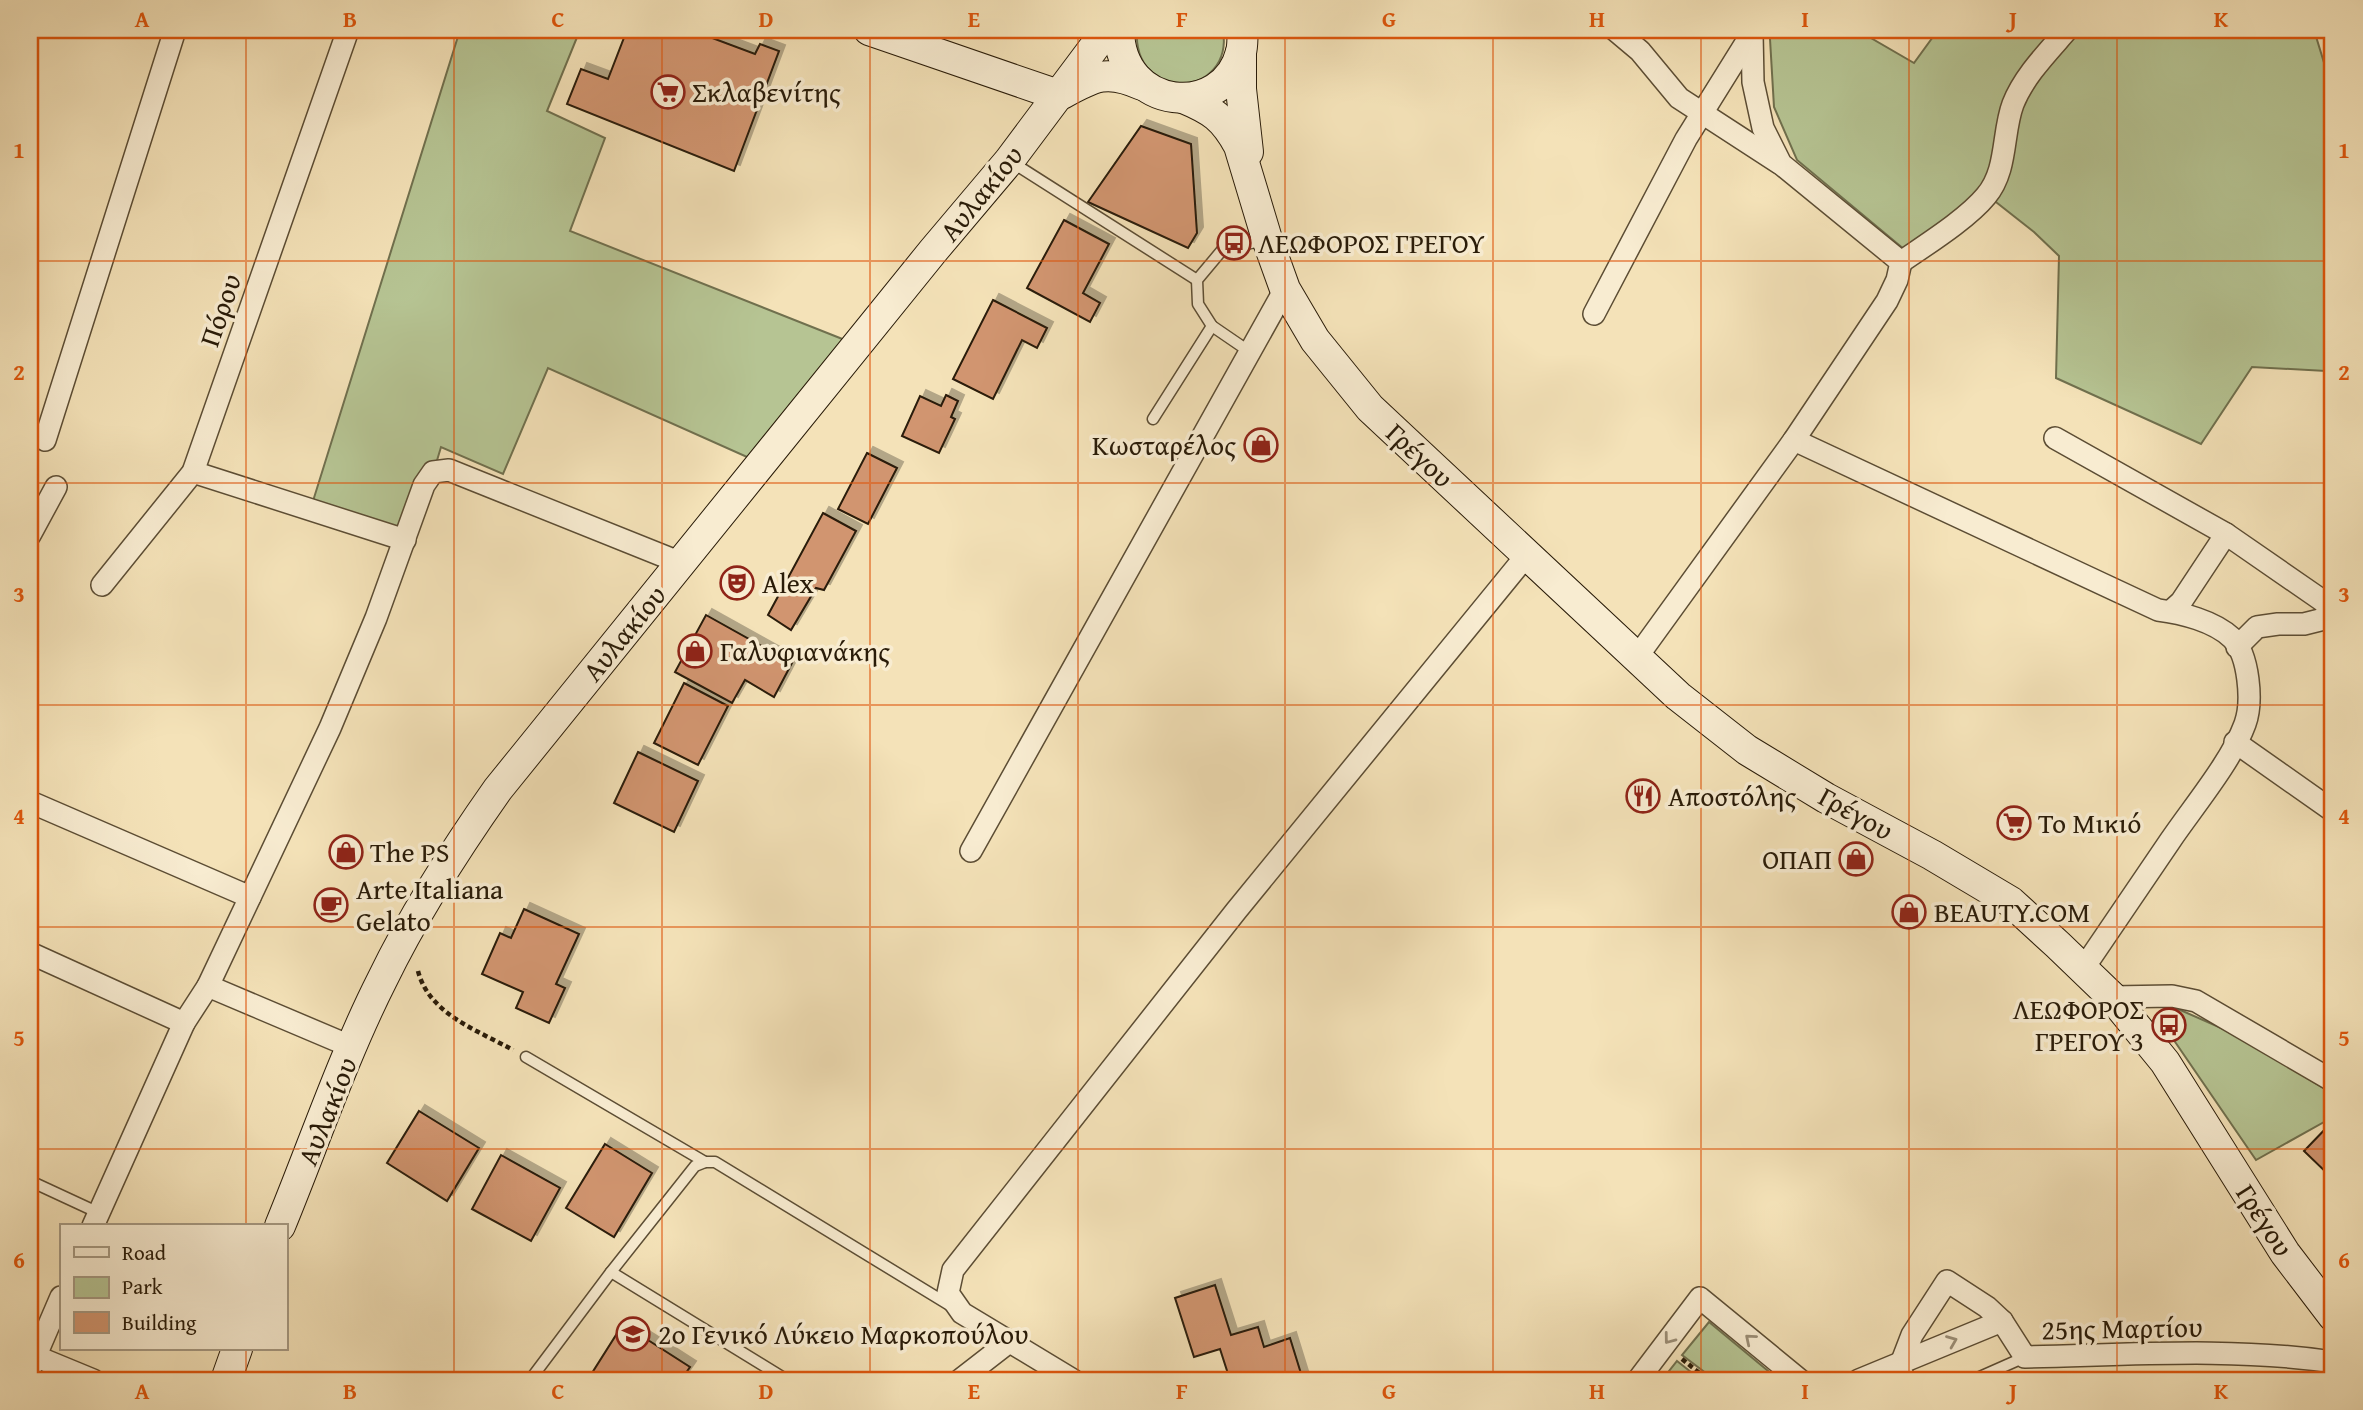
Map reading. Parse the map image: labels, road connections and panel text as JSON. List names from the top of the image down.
{
  "streets": {
    "main road": ["Αυλακίου", "Γρέγου"],
    "street": ["Πόρου", "25ης Μαρτίου"]
  },
  "crossings": [
    ["Αυλακίου", "Γρέγου"]
  ],
  "places": {
    "supermarket": ["Σκλαβενίτης", "Το Μικιό"],
    "bus stop": ["ΛΕΩΦΟΡΟΣ ΓΡΕΓΟΥ", "ΛΕΩΦΟΡΟΣ ΓΡΕΓΟΥ 3"],
    "shop": [
      "Κωσταρέλος",
      "Γαλυφιανάκης",
      "The PS",
      "ΟΠΑΠ",
      "BEAUTY.COM"
    ],
    "theatre": ["Alex"],
    "restaurant": ["Αποστόλης"],
    "cafe": ["Arte Italiana Gelato"],
    "school or university": ["2ο Γενικό Λύκειο Μαρκοπούλου"]
  },
  "legend": ["Road", "Park", "Building"],
  "grid": {
    "columns": [
      "A",
      "B",
      "C",
      "D",
      "E",
      "F",
      "G",
      "H",
      "I",
      "J",
      "K"
    ],
    "rows": [
      "1",
      "2",
      "3",
      "4",
      "5",
      "6"
    ]
  }
}
